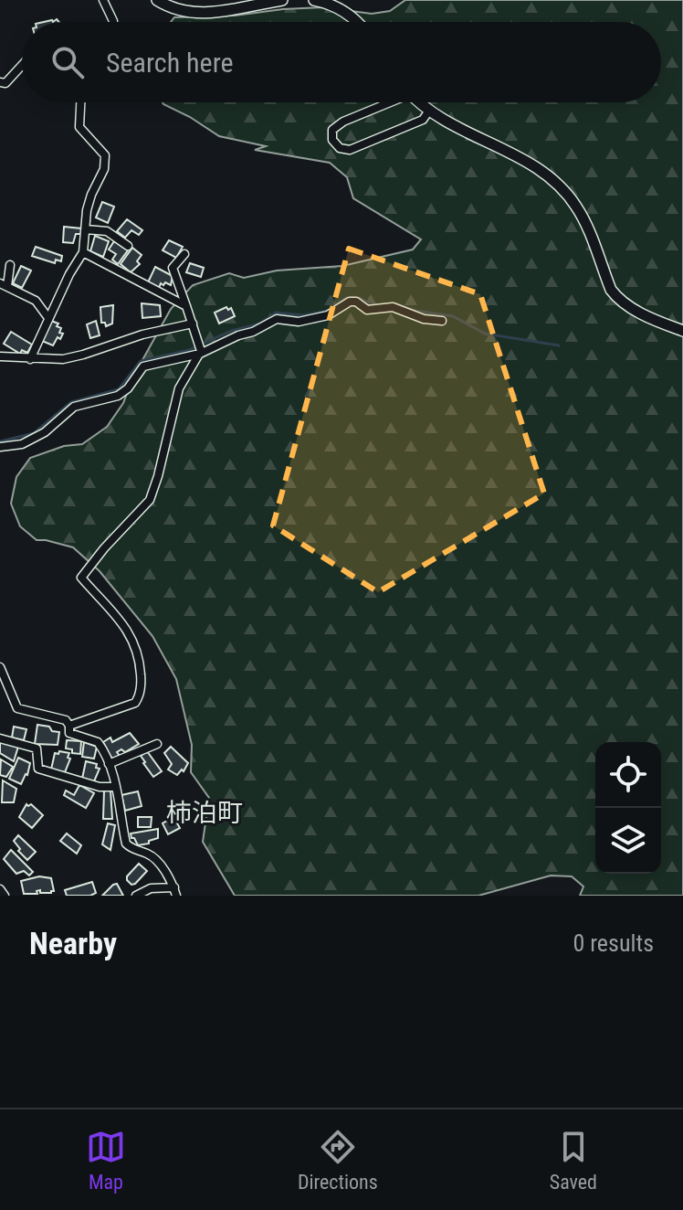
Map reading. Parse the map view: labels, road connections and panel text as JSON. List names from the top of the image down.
{
  "districts": ["柿泊町"],
  "page": {
    "search": "Search here",
    "heading": ["Nearby", "0 results"],
    "nav": ["Map", "Directions", "Saved"]
  }
}
